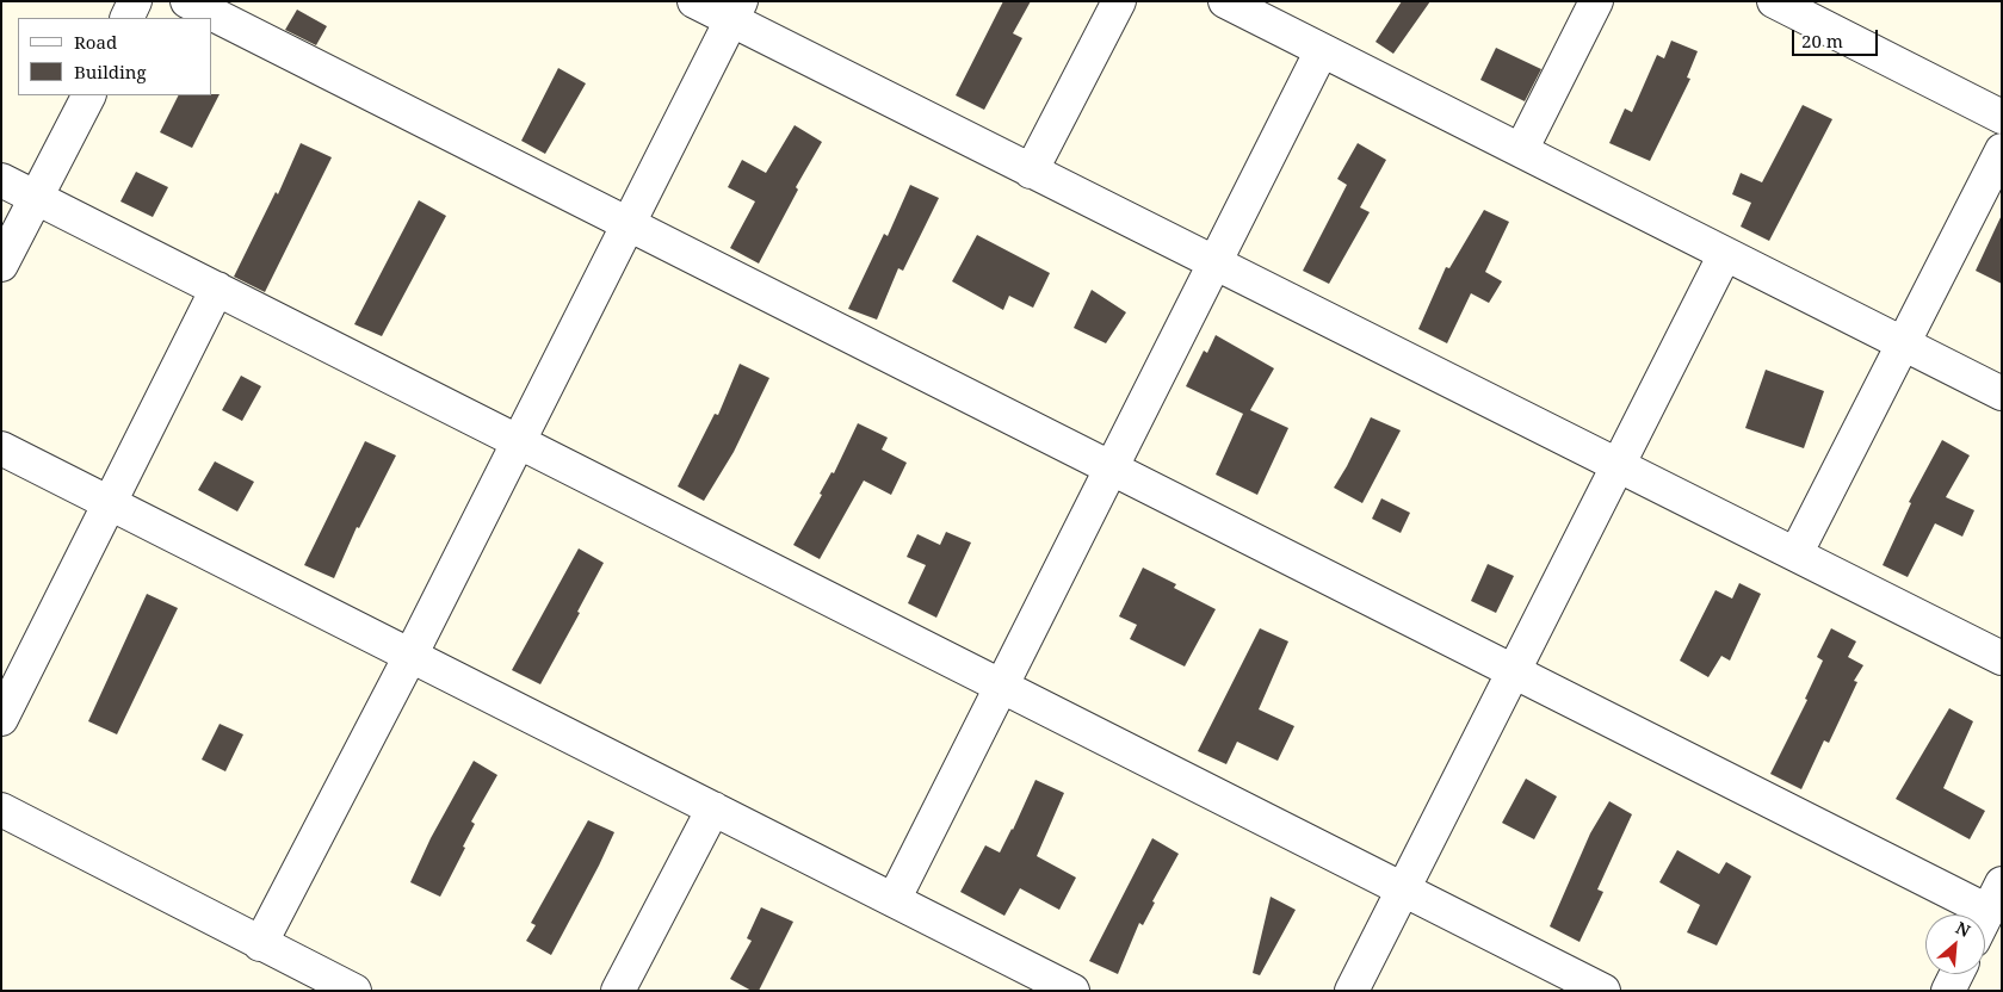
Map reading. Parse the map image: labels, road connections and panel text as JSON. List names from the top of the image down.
{
  "legend": ["Road", "Building"],
  "scale_bar": "20 m",
  "north": "top right"
}
